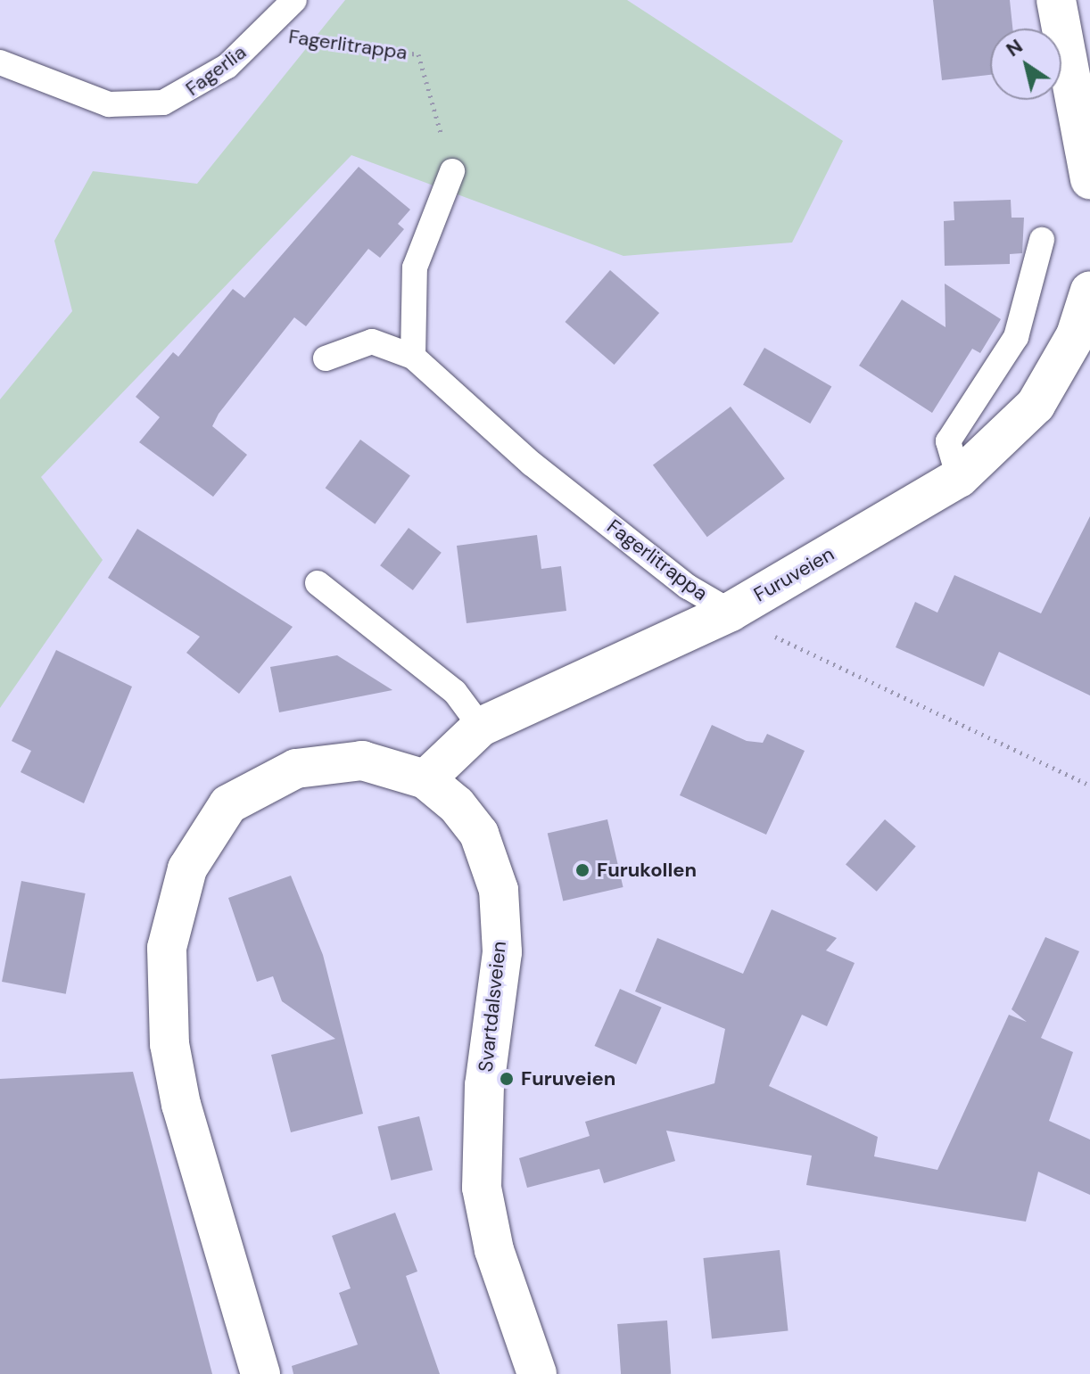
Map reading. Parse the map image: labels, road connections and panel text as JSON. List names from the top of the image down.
{
  "streets": {
    "street": ["Furuveien", "Svartdalsveien"],
    "lane": ["Fagerlitrappa", "Fagerlia"]
  },
  "crossings": [
    ["Fagerlitrappa", "Fagerlia"],
    ["Fagerlitrappa", "Furuveien"],
    ["Furuveien", "Svartdalsveien"]
  ],
  "places": ["Furukollen", "Furuveien"],
  "north": "top left"
}
